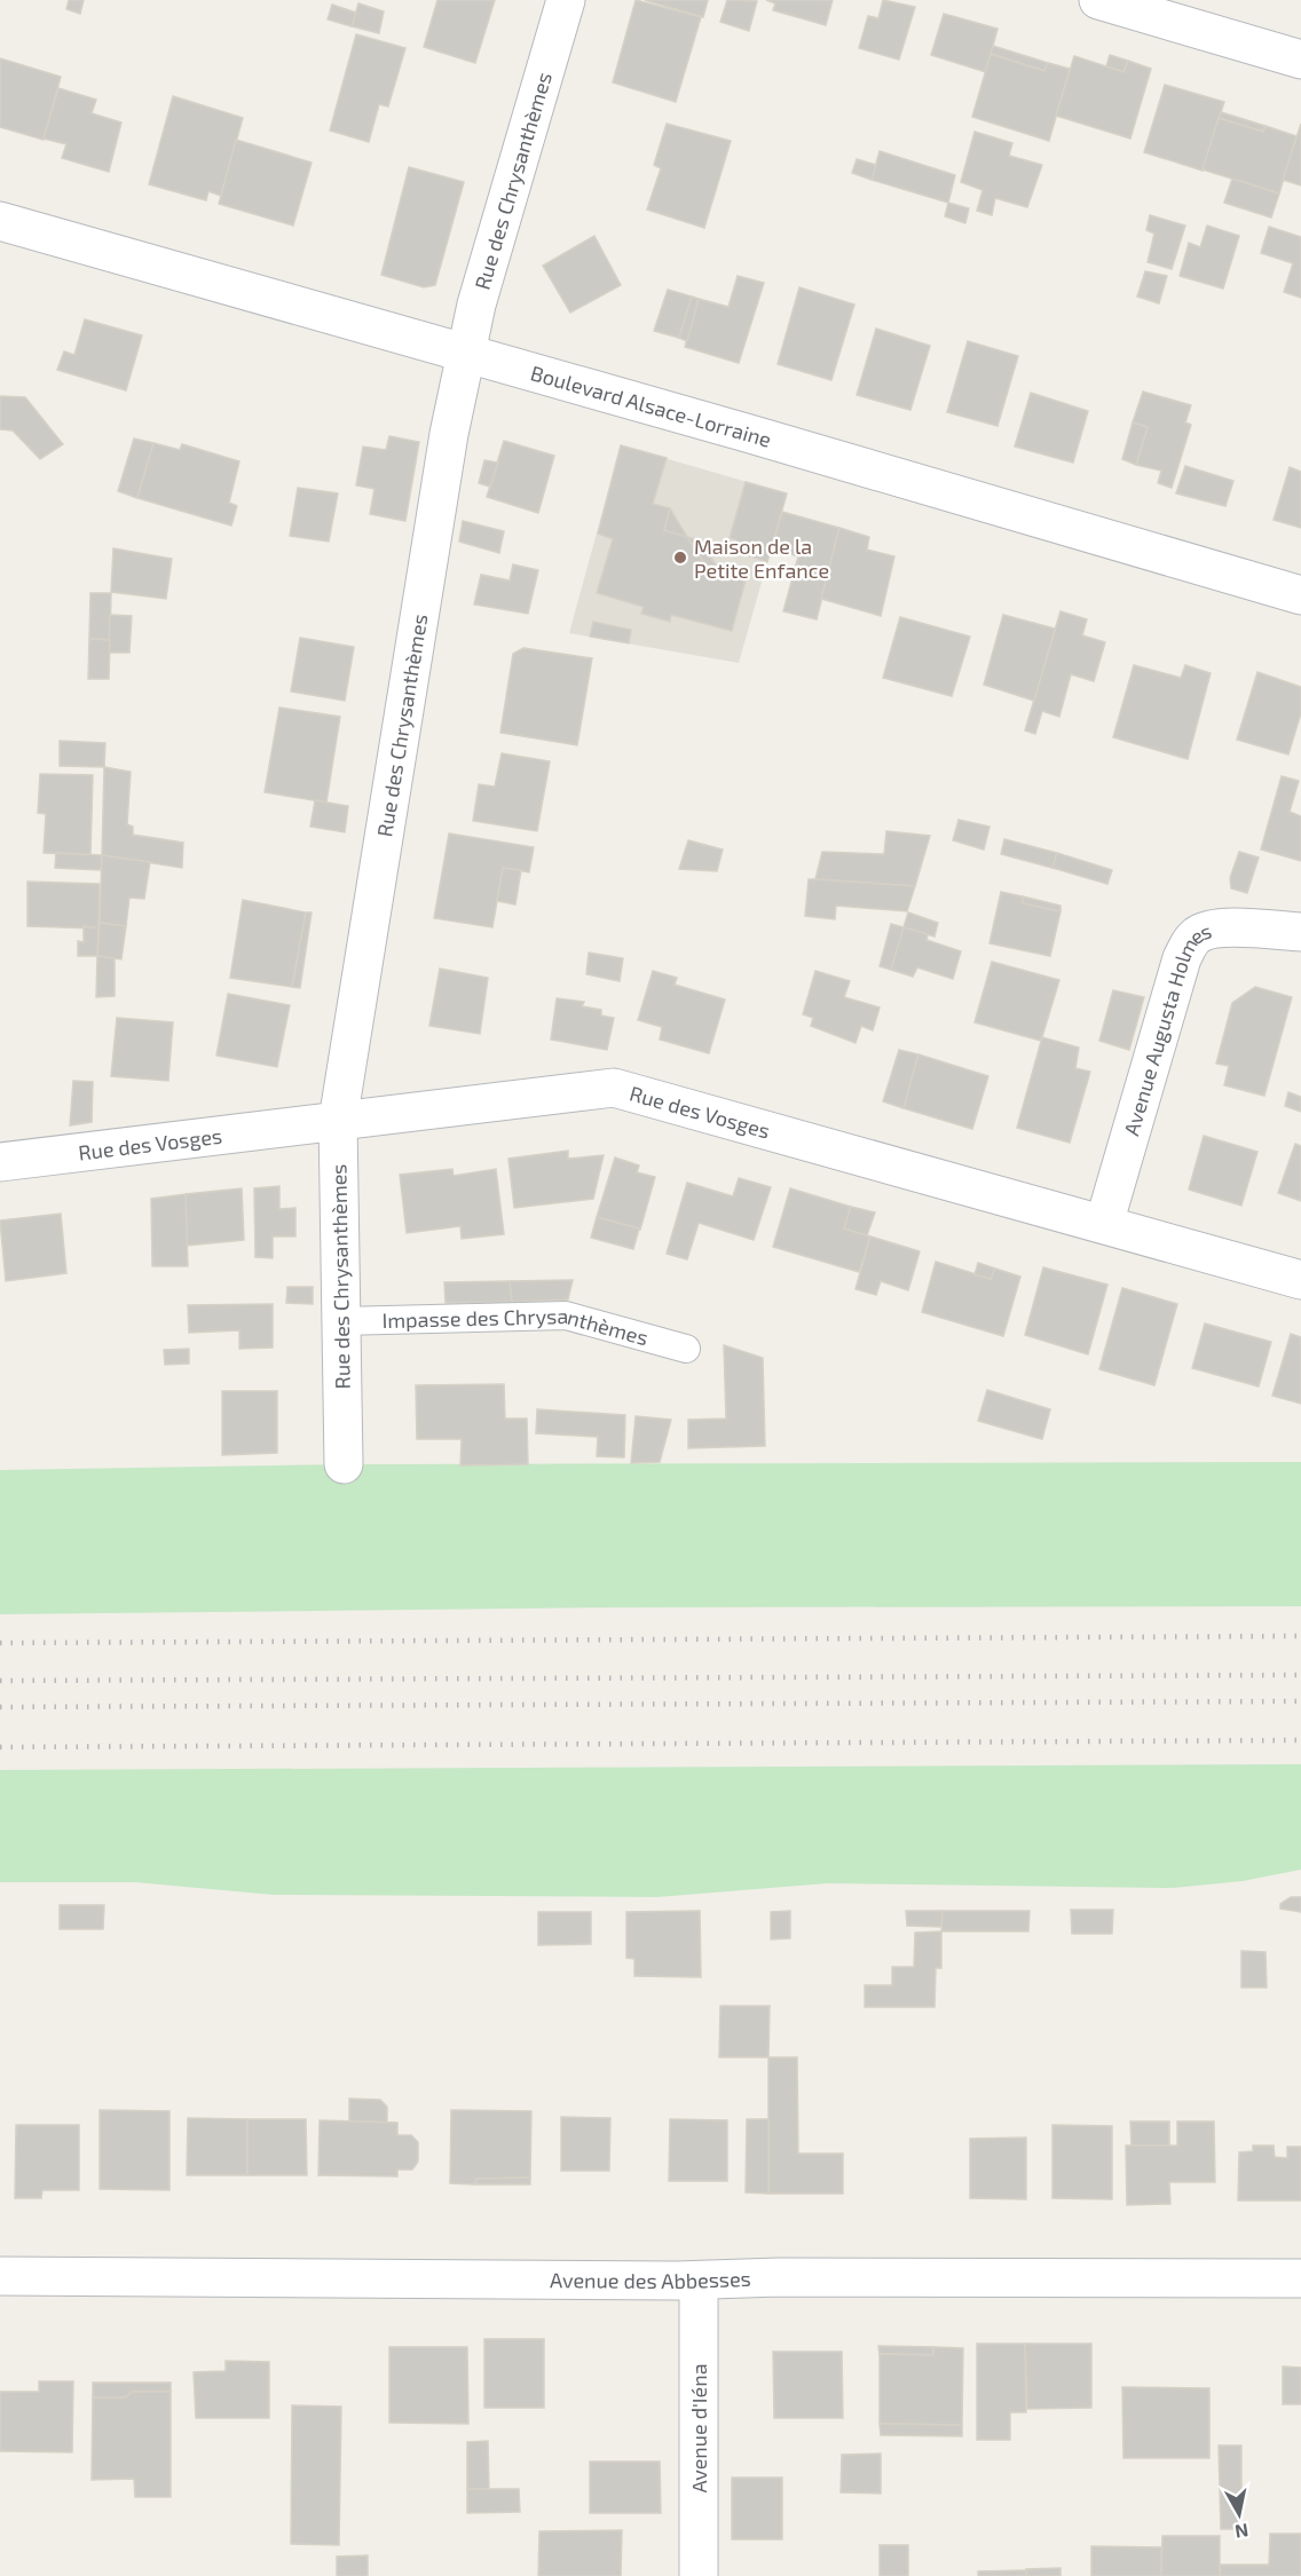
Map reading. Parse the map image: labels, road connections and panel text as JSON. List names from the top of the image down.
{
  "streets": {
    "street": [
      "Rue des Chrysanthèmes",
      "Boulevard Alsace-Lorraine",
      "Avenue Augusta Holmes",
      "Rue des Vosges",
      "Avenue des Abbesses",
      "Avenue d'Iéna"
    ],
    "lane": ["Impasse des Chrysanthèmes"]
  },
  "crossings": [
    ["Rue des Chrysanthèmes", "Boulevard Alsace-Lorraine"],
    ["Rue des Chrysanthèmes", "Rue des Vosges"],
    ["Rue des Chrysanthèmes", "Impasse des Chrysanthèmes"],
    ["Avenue Augusta Holmes", "Rue des Vosges"],
    ["Avenue des Abbesses", "Avenue d'Iéna"]
  ],
  "places": ["Maison de la Petite Enfance"],
  "north": "bottom"
}
